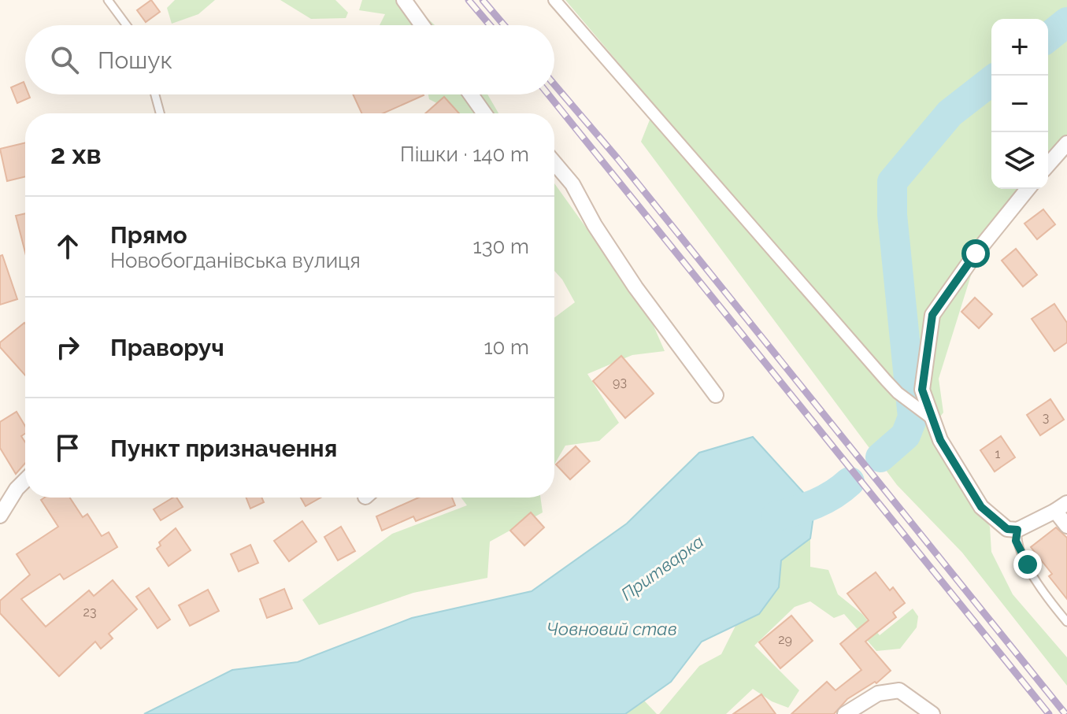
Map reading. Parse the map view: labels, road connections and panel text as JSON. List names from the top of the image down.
{
  "water": ["Притварка", "Човновий став"],
  "house_numbers": [
    "93",
    "3",
    "1",
    "23",
    "29"
  ],
  "page": {
    "map_buttons": ["+", "−"],
    "search": "Пошук",
    "heading": ["2 хв", "Пішки · 140 m"],
    "list": [
      ["Прямо", "Новобогданівська вулиця", "130 m"],
      ["Праворуч", "10 m"],
      "Пункт призначення"
    ]
  }
}
